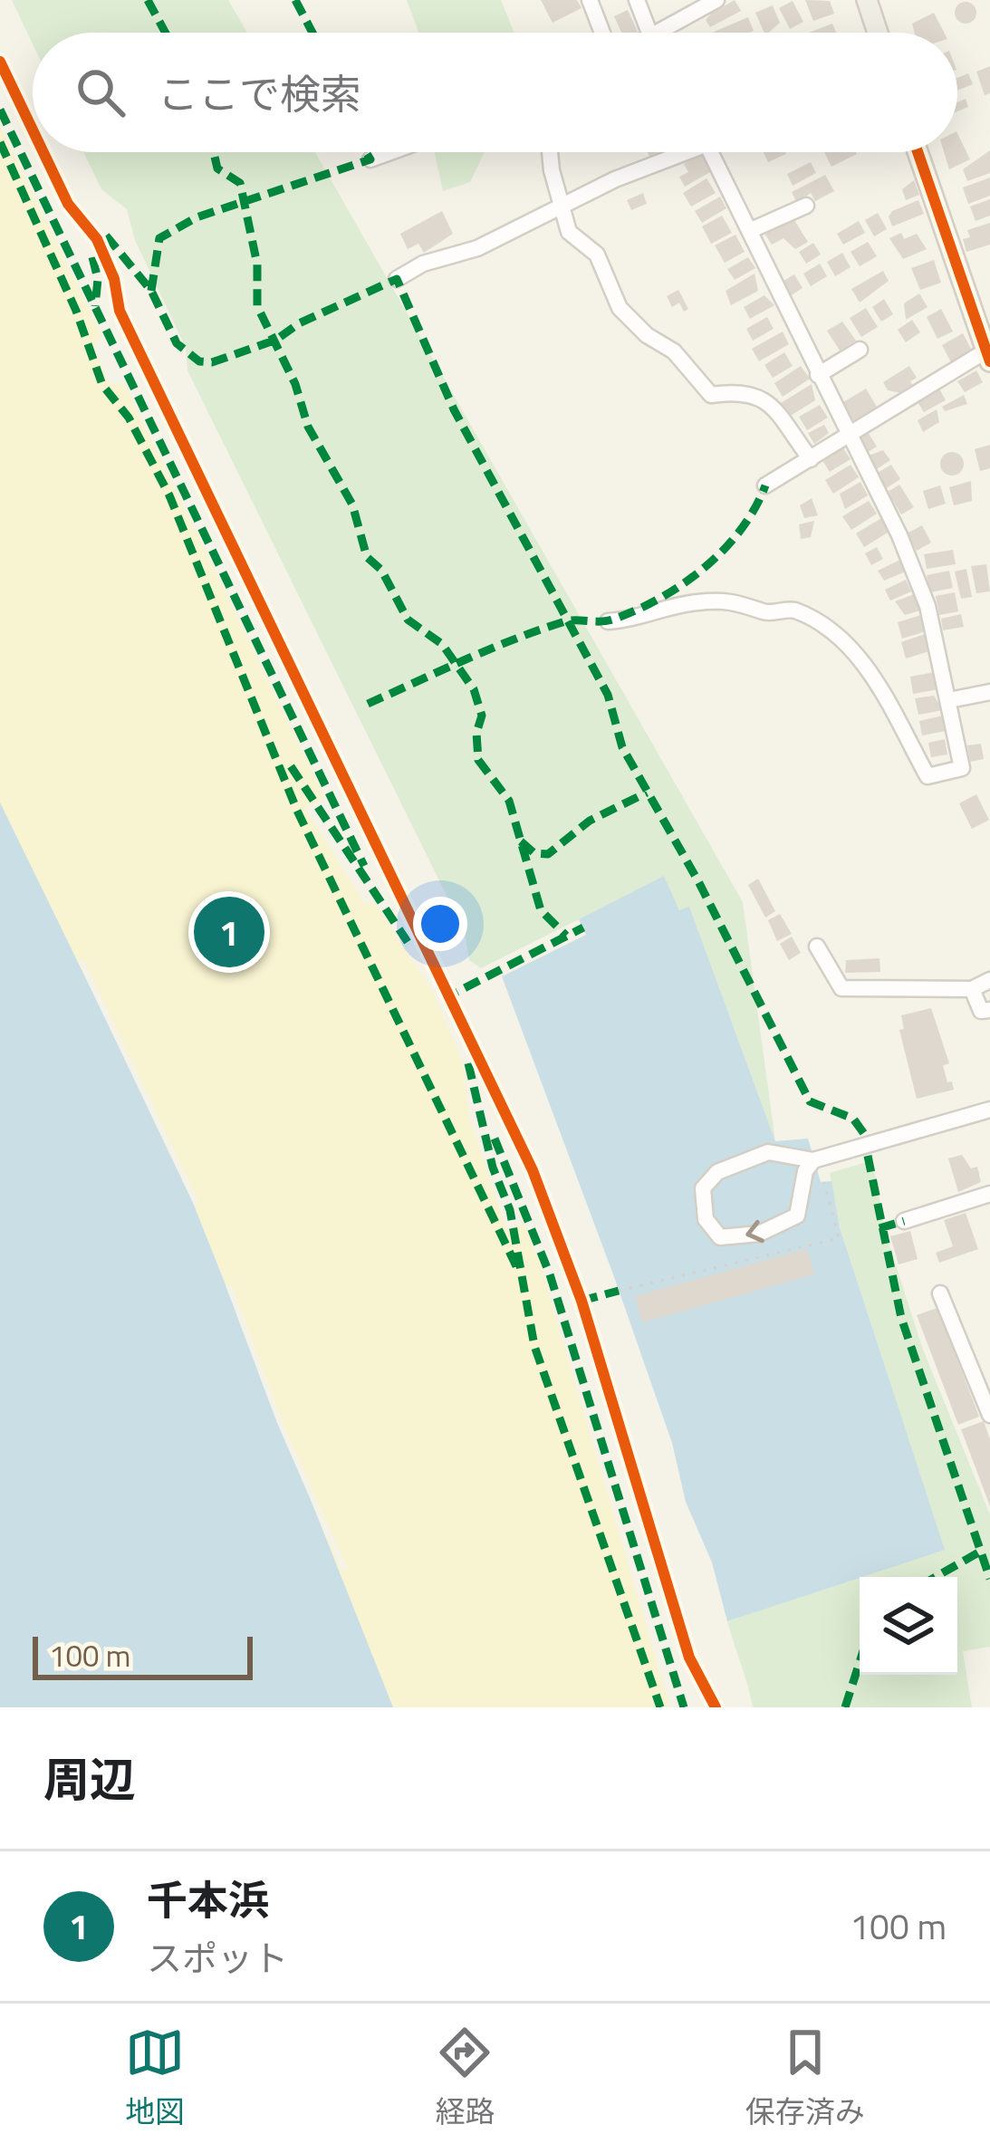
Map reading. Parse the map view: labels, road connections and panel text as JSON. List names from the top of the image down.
{
  "scale_bar": "100 m",
  "page": {
    "search": "ここで検索",
    "pins": "1",
    "scale": "100 m",
    "heading": "周辺",
    "list": [
      {
        "mark": "1",
        "name": "千本浜",
        "note": "スポット",
        "value": "100 m"
      }
    ],
    "nav": ["地図", "経路", "保存済み"]
  }
}
